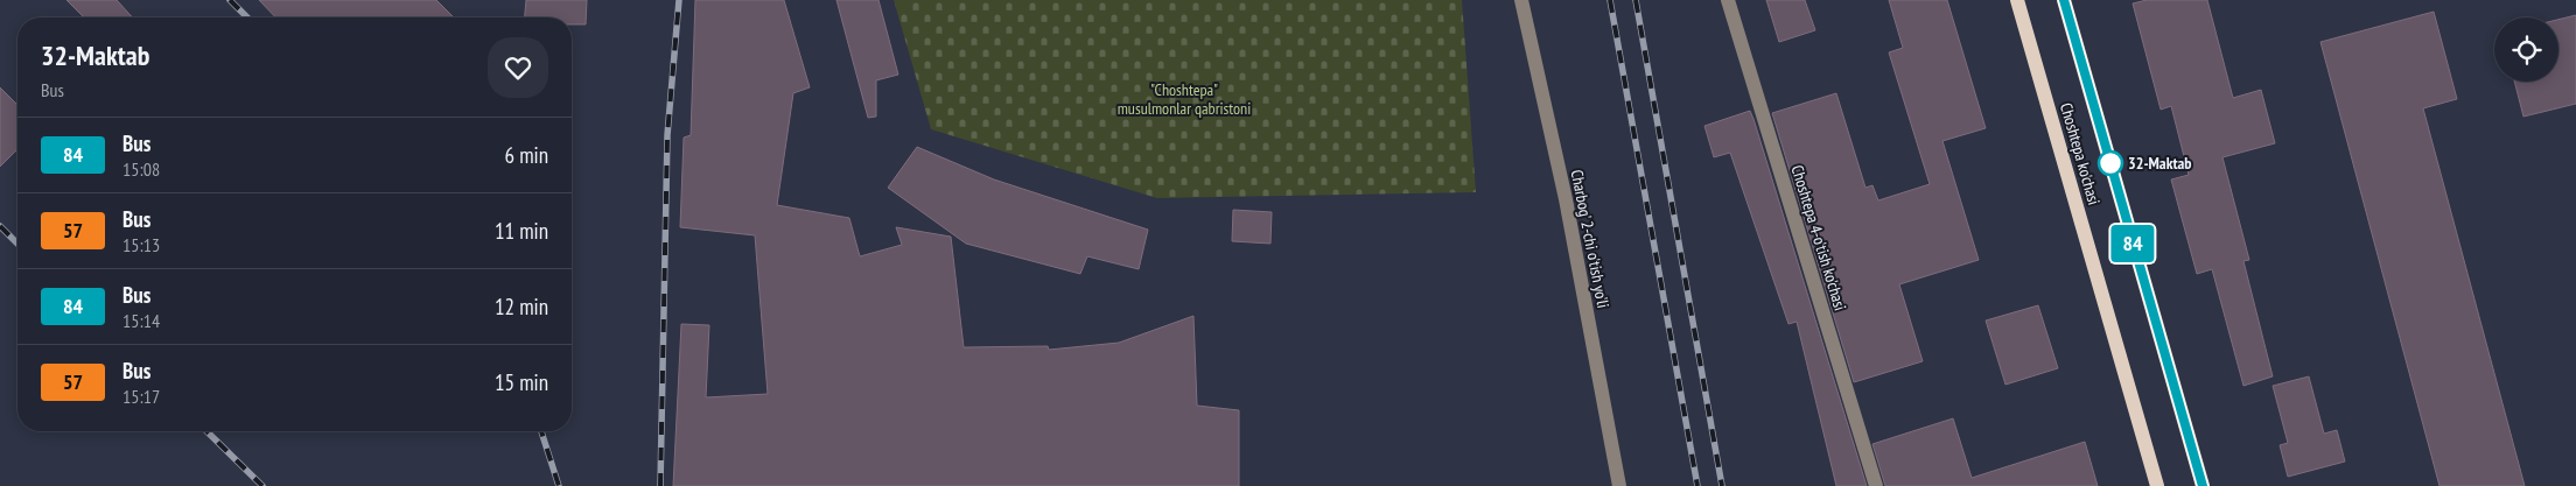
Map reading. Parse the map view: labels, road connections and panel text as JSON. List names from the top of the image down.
{
  "streets": {
    "main road": ["Choshtepa ko'chasi"],
    "street": ["Choshtepa 4-o'tish ko'chasi", "Charbog' 2-chi o'tish yo'li"]
  },
  "parks": ["\"Choshtepa\" musulmonlar qabristoni"],
  "places": ["32-Maktab"],
  "lines": ["bus line 84"],
  "page": {
    "on_map": "84",
    "heading": ["32-Maktab", "Bus"],
    "list": [
      {
        "mark": "84",
        "name": "Bus",
        "note": "15:08",
        "value": "6 min"
      },
      {
        "mark": "57",
        "name": "Bus",
        "note": "15:13",
        "value": "11 min"
      },
      {
        "mark": "84",
        "name": "Bus",
        "note": "15:14",
        "value": "12 min"
      },
      {
        "mark": "57",
        "name": "Bus",
        "note": "15:17",
        "value": "15 min"
      }
    ]
  }
}
